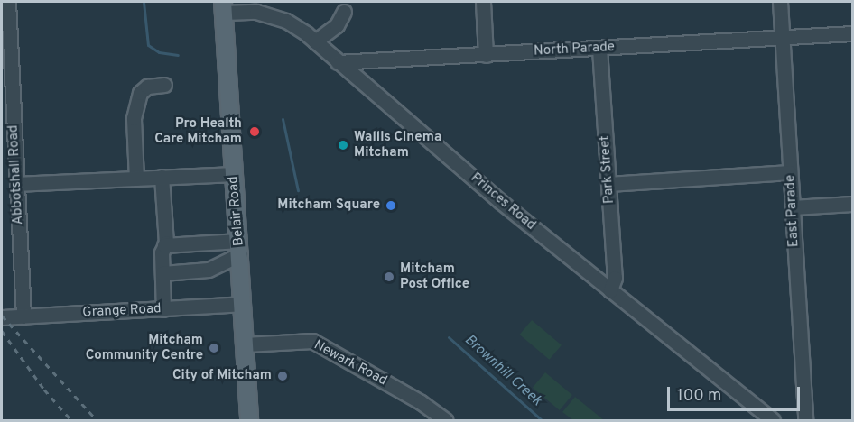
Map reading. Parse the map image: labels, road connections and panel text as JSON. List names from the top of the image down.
{
  "streets": {
    "main road": ["Belair Road"],
    "street": [
      "North Parade",
      "Park Street",
      "Abbotshall Road",
      "Princes Road",
      "East Parade",
      "Grange Road",
      "Newark Road"
    ]
  },
  "crossings": [
    ["North Parade", "Park Street"],
    ["North Parade", "Princes Road"],
    ["North Parade", "East Parade"],
    ["Park Street", "Princes Road"],
    ["Abbotshall Road", "Grange Road"],
    ["Princes Road", "Belair Road"],
    ["Belair Road", "Grange Road"],
    ["Belair Road", "Newark Road"]
  ],
  "water": ["Brownhill Creek"],
  "places": [
    "Pro Health Care Mitcham",
    "Wallis Cinema Mitcham",
    "Mitcham Square",
    "Mitcham Post Office",
    "Mitcham Community Centre",
    "City of Mitcham"
  ],
  "scale_bar": "100 m"
}
